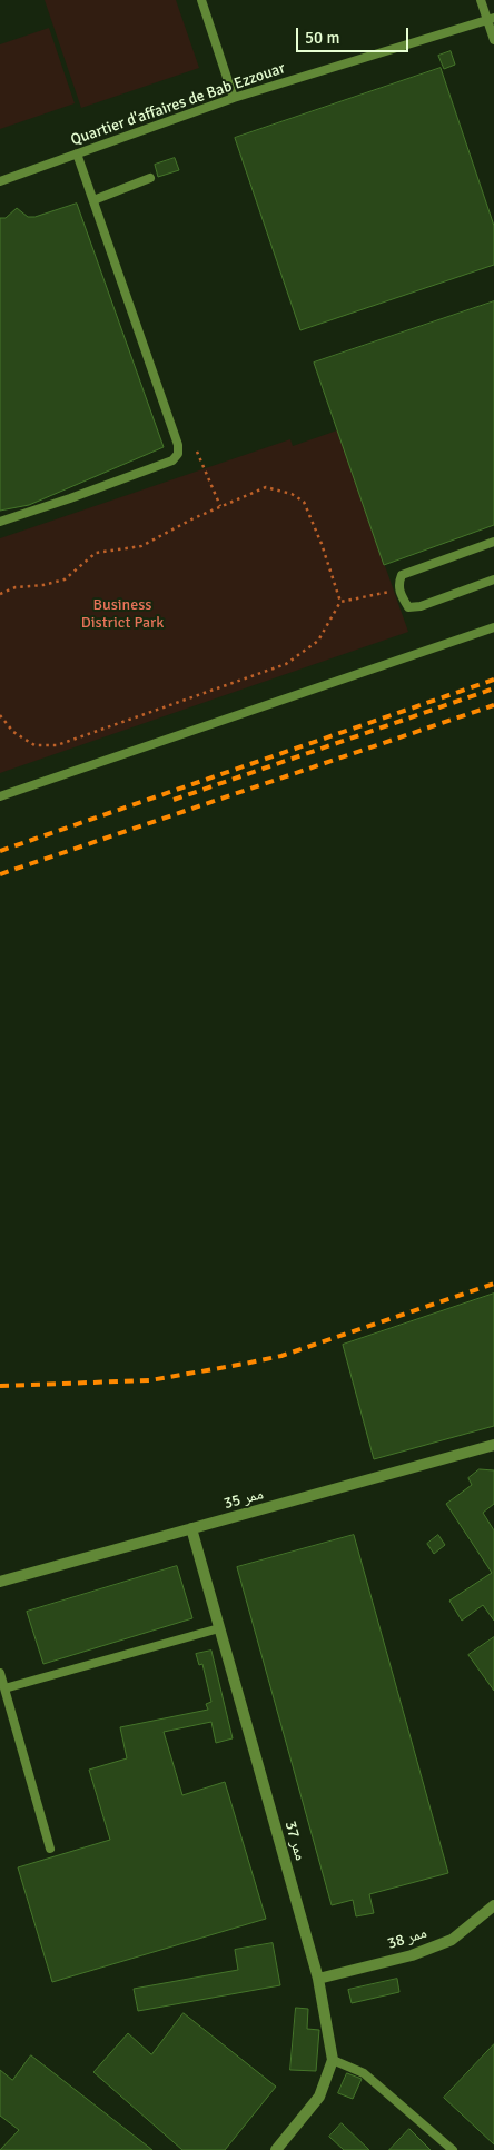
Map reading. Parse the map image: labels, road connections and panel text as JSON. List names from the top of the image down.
{
  "streets": {
    "street": ["ممر 35", "ممر 37", "ممر 38"],
    "lane": ["Quartier d'affaires de Bab Ezzouar"]
  },
  "crossings": [
    ["ممر 35", "ممر 37"],
    ["ممر 37", "ممر 38"]
  ],
  "parks": ["Business District Park"],
  "scale_bar": "50 m"
}
